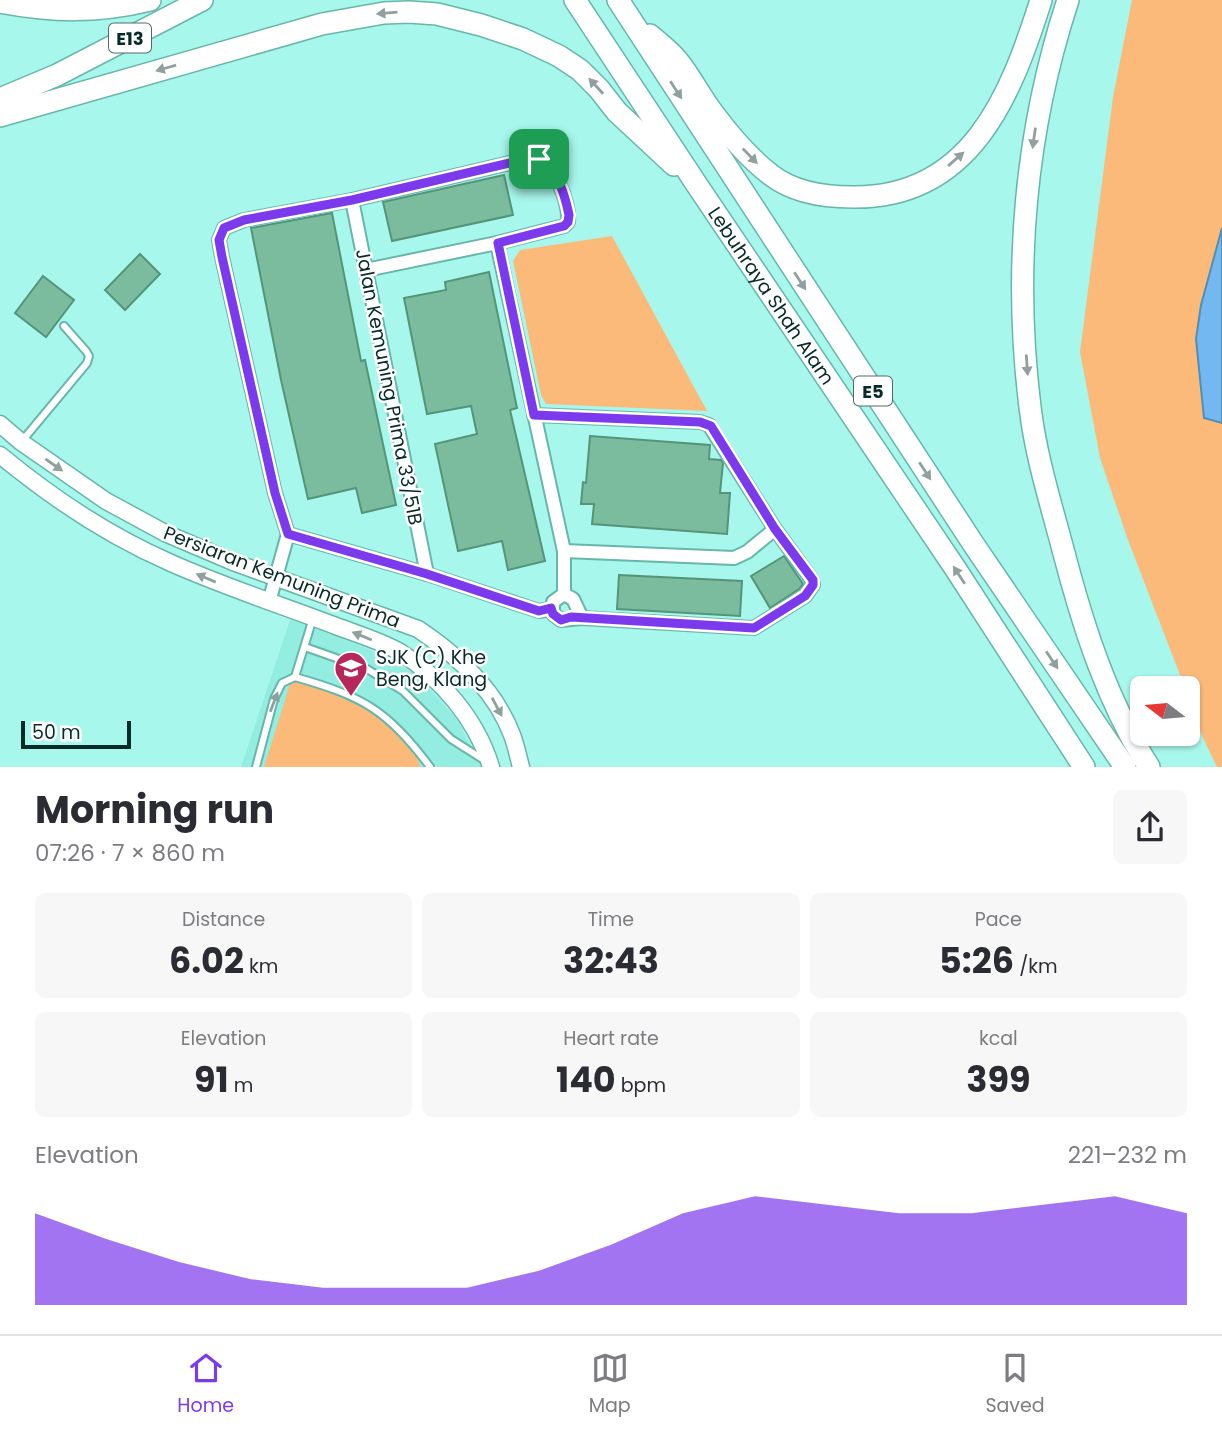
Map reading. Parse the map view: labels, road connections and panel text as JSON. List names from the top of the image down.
{
  "streets": {
    "highway": ["E13", "Lebuhraya Shah Alam", "E5"],
    "street": ["Jalan Kemuning Prima 33/51B", "Persiaran Kemuning Prima"]
  },
  "places": {
    "school or university": ["SJK (C) Khe Beng, Klang"]
  },
  "scale_bar": "50 m",
  "north": "left",
  "page": {
    "scale": "50 m",
    "heading": ["Morning run", "07:26 · 7 × 860 m"],
    "stats": [
      ["Distance", "6.02 km"],
      ["Time", "32:43"],
      ["Pace", "5:26 /km"],
      ["Elevation", "91 m"],
      ["Heart rate", "140 bpm"],
      ["kcal", "399"]
    ],
    "chart": ["Elevation", "221–232 m"],
    "tabs": ["Home", "Map", "Saved"]
  }
}
